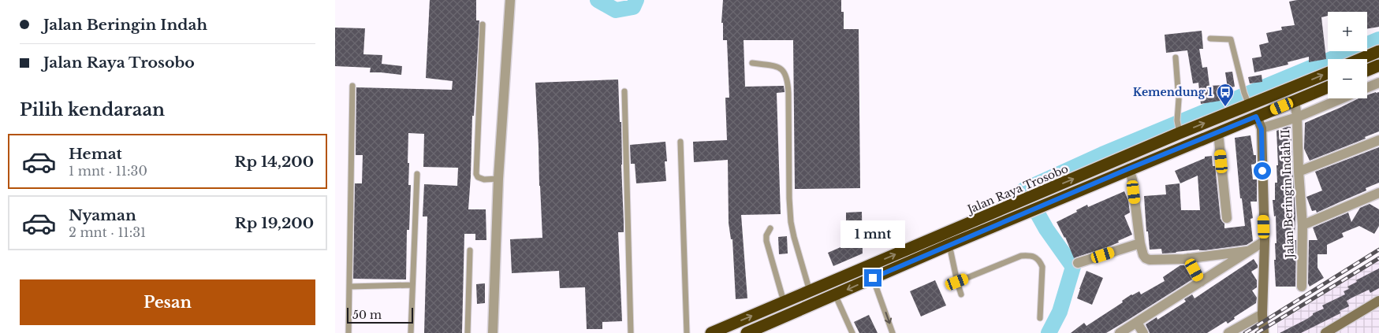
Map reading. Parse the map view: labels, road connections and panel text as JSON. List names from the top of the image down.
{
  "streets": {
    "highway": ["Jalan Raya Trosobo"],
    "street": ["Jalan Beringin Indah II"]
  },
  "places": {
    "bus stop": ["Kemendung 1"]
  },
  "scale_bar": "50 m",
  "page": {
    "banner": ["Jalan Beringin Indah", "Jalan Raya Trosobo"],
    "map_buttons": ["+", "−"],
    "heading": "Pilih kendaraan",
    "list": [
      {
        "name": "Hemat",
        "note": "1 mnt · 11:30",
        "value": "Rp 14,200"
      },
      {
        "name": "Nyaman",
        "note": "2 mnt · 11:31",
        "value": "Rp 19,200"
      }
    ],
    "bubble": "1 mnt",
    "buttons": "Pesan",
    "scale": "50 m"
  }
}
